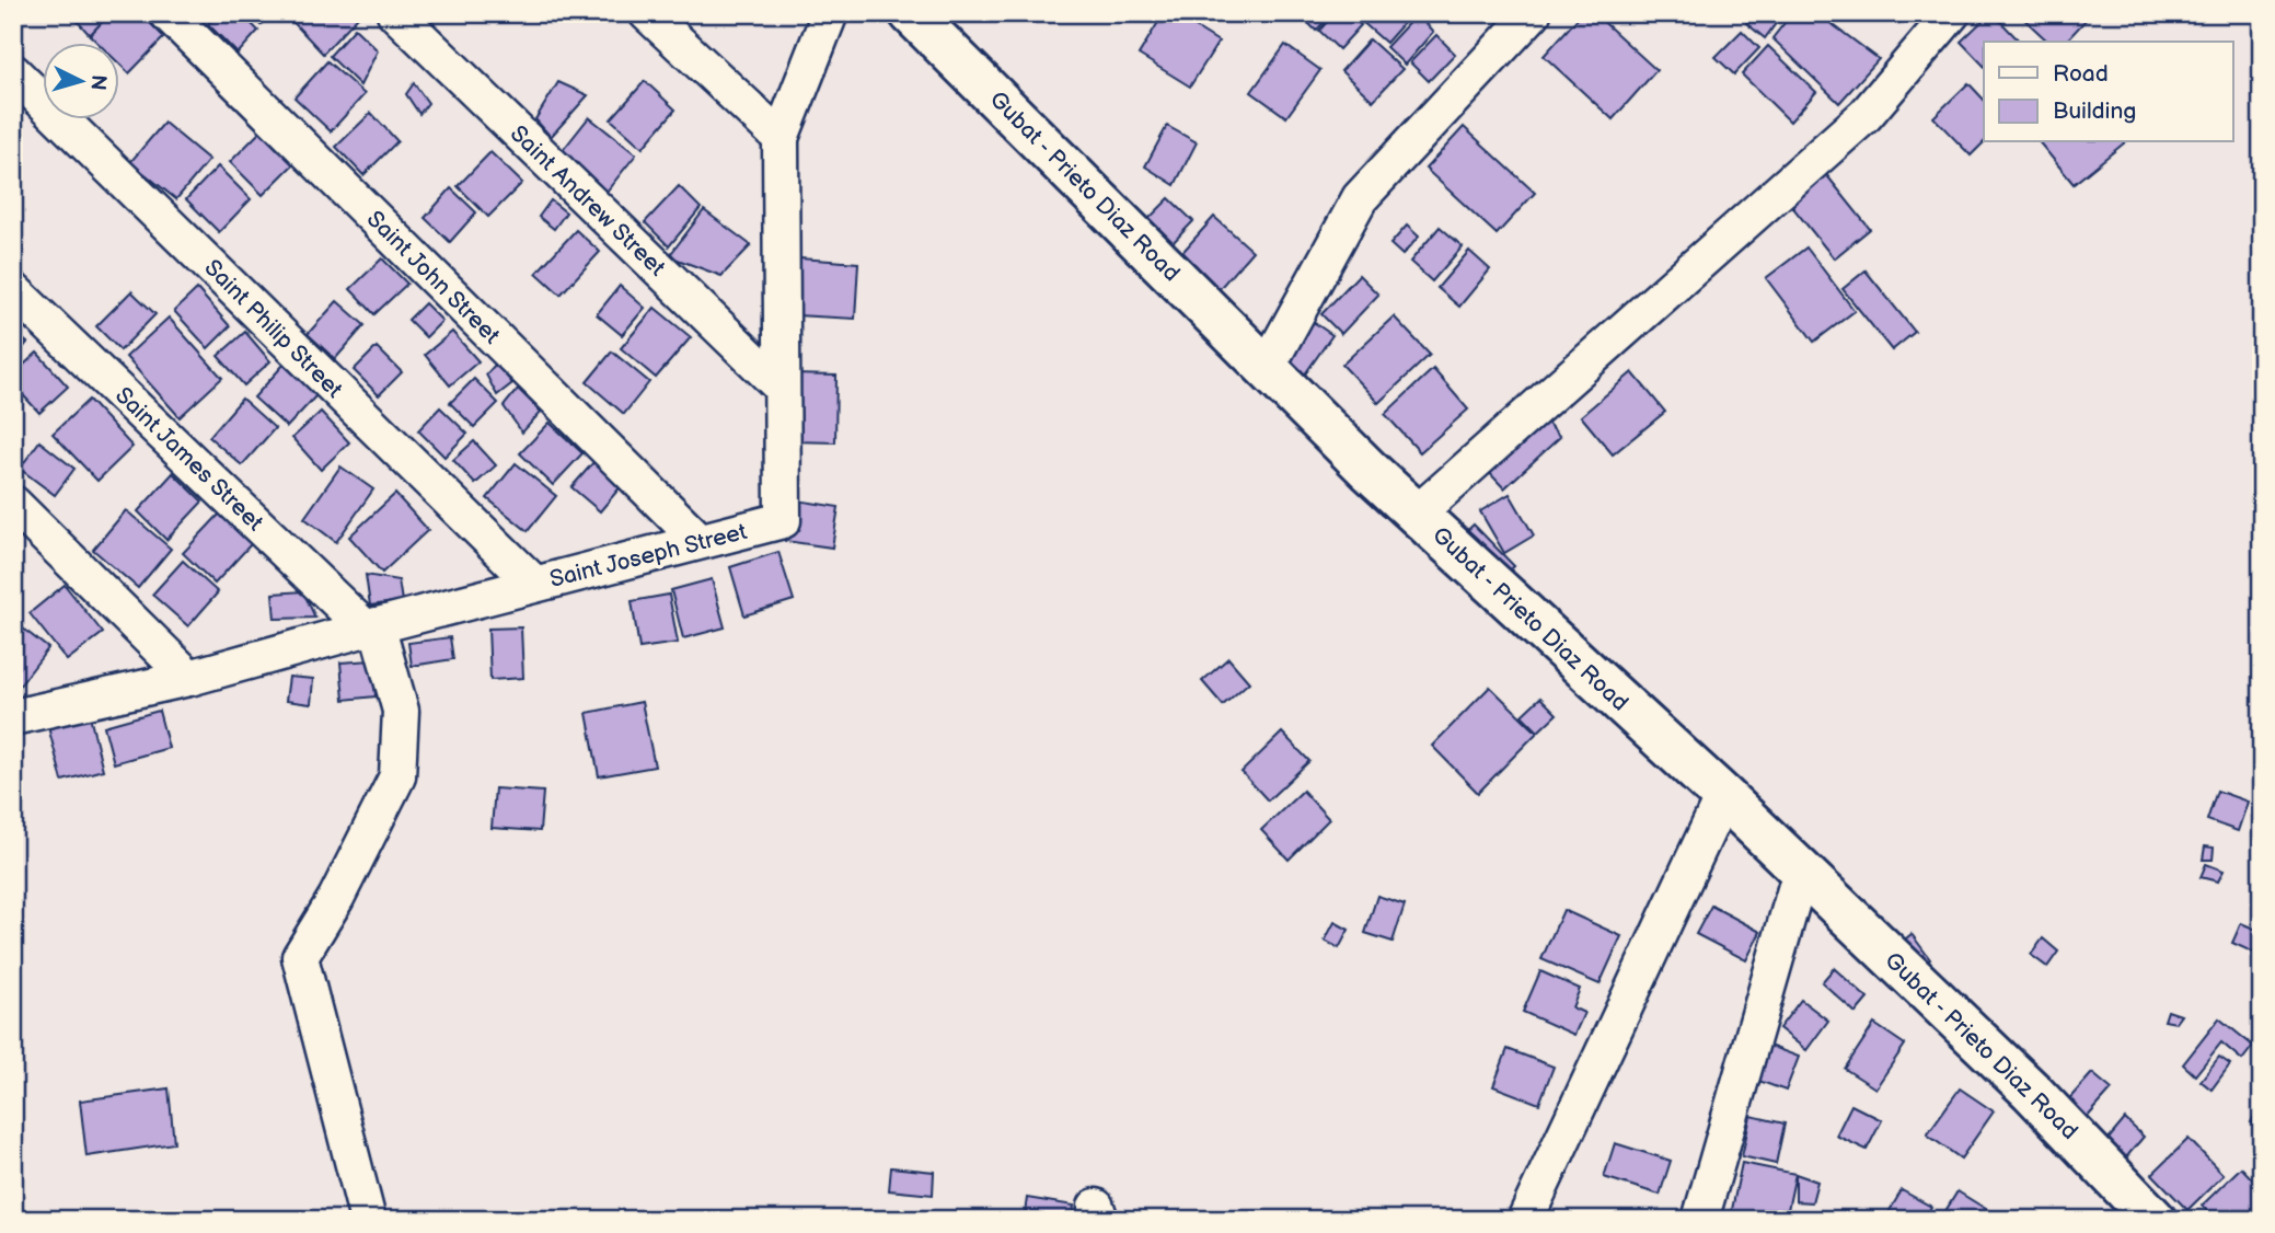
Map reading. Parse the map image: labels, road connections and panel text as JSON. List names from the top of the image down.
{
  "streets": {
    "main road": ["Gubat - Prieto Diaz Road"],
    "street": [
      "Saint Andrew Street",
      "Saint John Street",
      "Saint Philip Street",
      "Saint James Street",
      "Saint Joseph Street"
    ]
  },
  "crossings": [
    ["Saint Andrew Street", "Saint Joseph Street"],
    ["Saint John Street", "Saint Joseph Street"],
    ["Saint Philip Street", "Saint Joseph Street"],
    ["Saint James Street", "Saint Joseph Street"]
  ],
  "legend": ["Road", "Building"],
  "north": "right"
}
